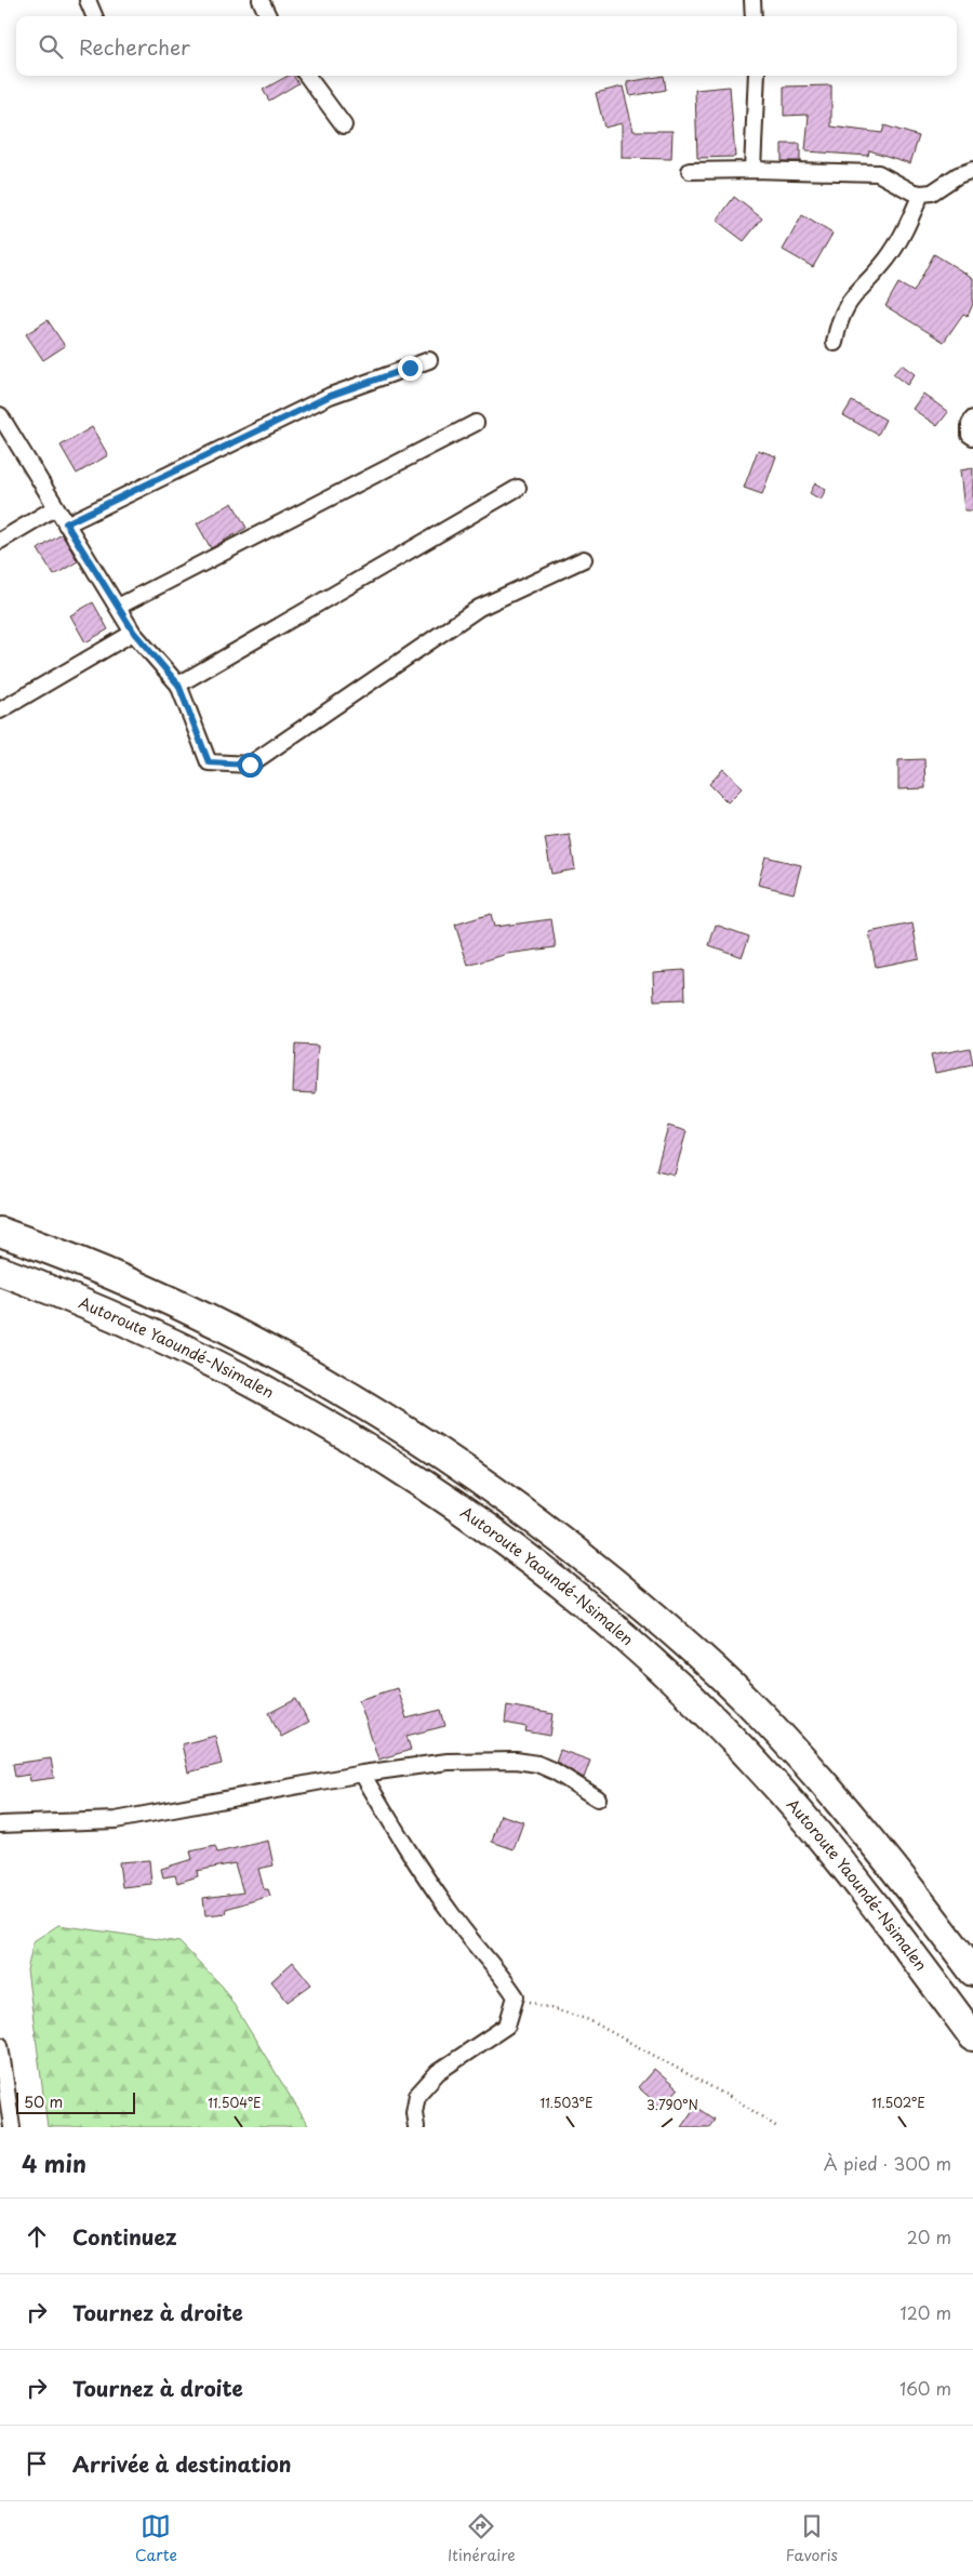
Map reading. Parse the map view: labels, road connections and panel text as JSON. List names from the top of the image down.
{
  "streets": {
    "highway": ["Autoroute Yaoundé-Nsimalen"]
  },
  "scale_bar": "50 m",
  "page": {
    "search": "Rechercher",
    "scale": "50 m",
    "heading": ["4 min", "À pied · 300 m"],
    "list": [
      ["Continuez", "20 m"],
      ["Tournez à droite", "120 m"],
      ["Tournez à droite", "160 m"],
      "Arrivée à destination"
    ],
    "nav": ["Carte", "Itinéraire", "Favoris"]
  },
  "coordinates": [
    "11.504°E",
    "11.503°E",
    "11.502°E",
    "3.790°N"
  ]
}
